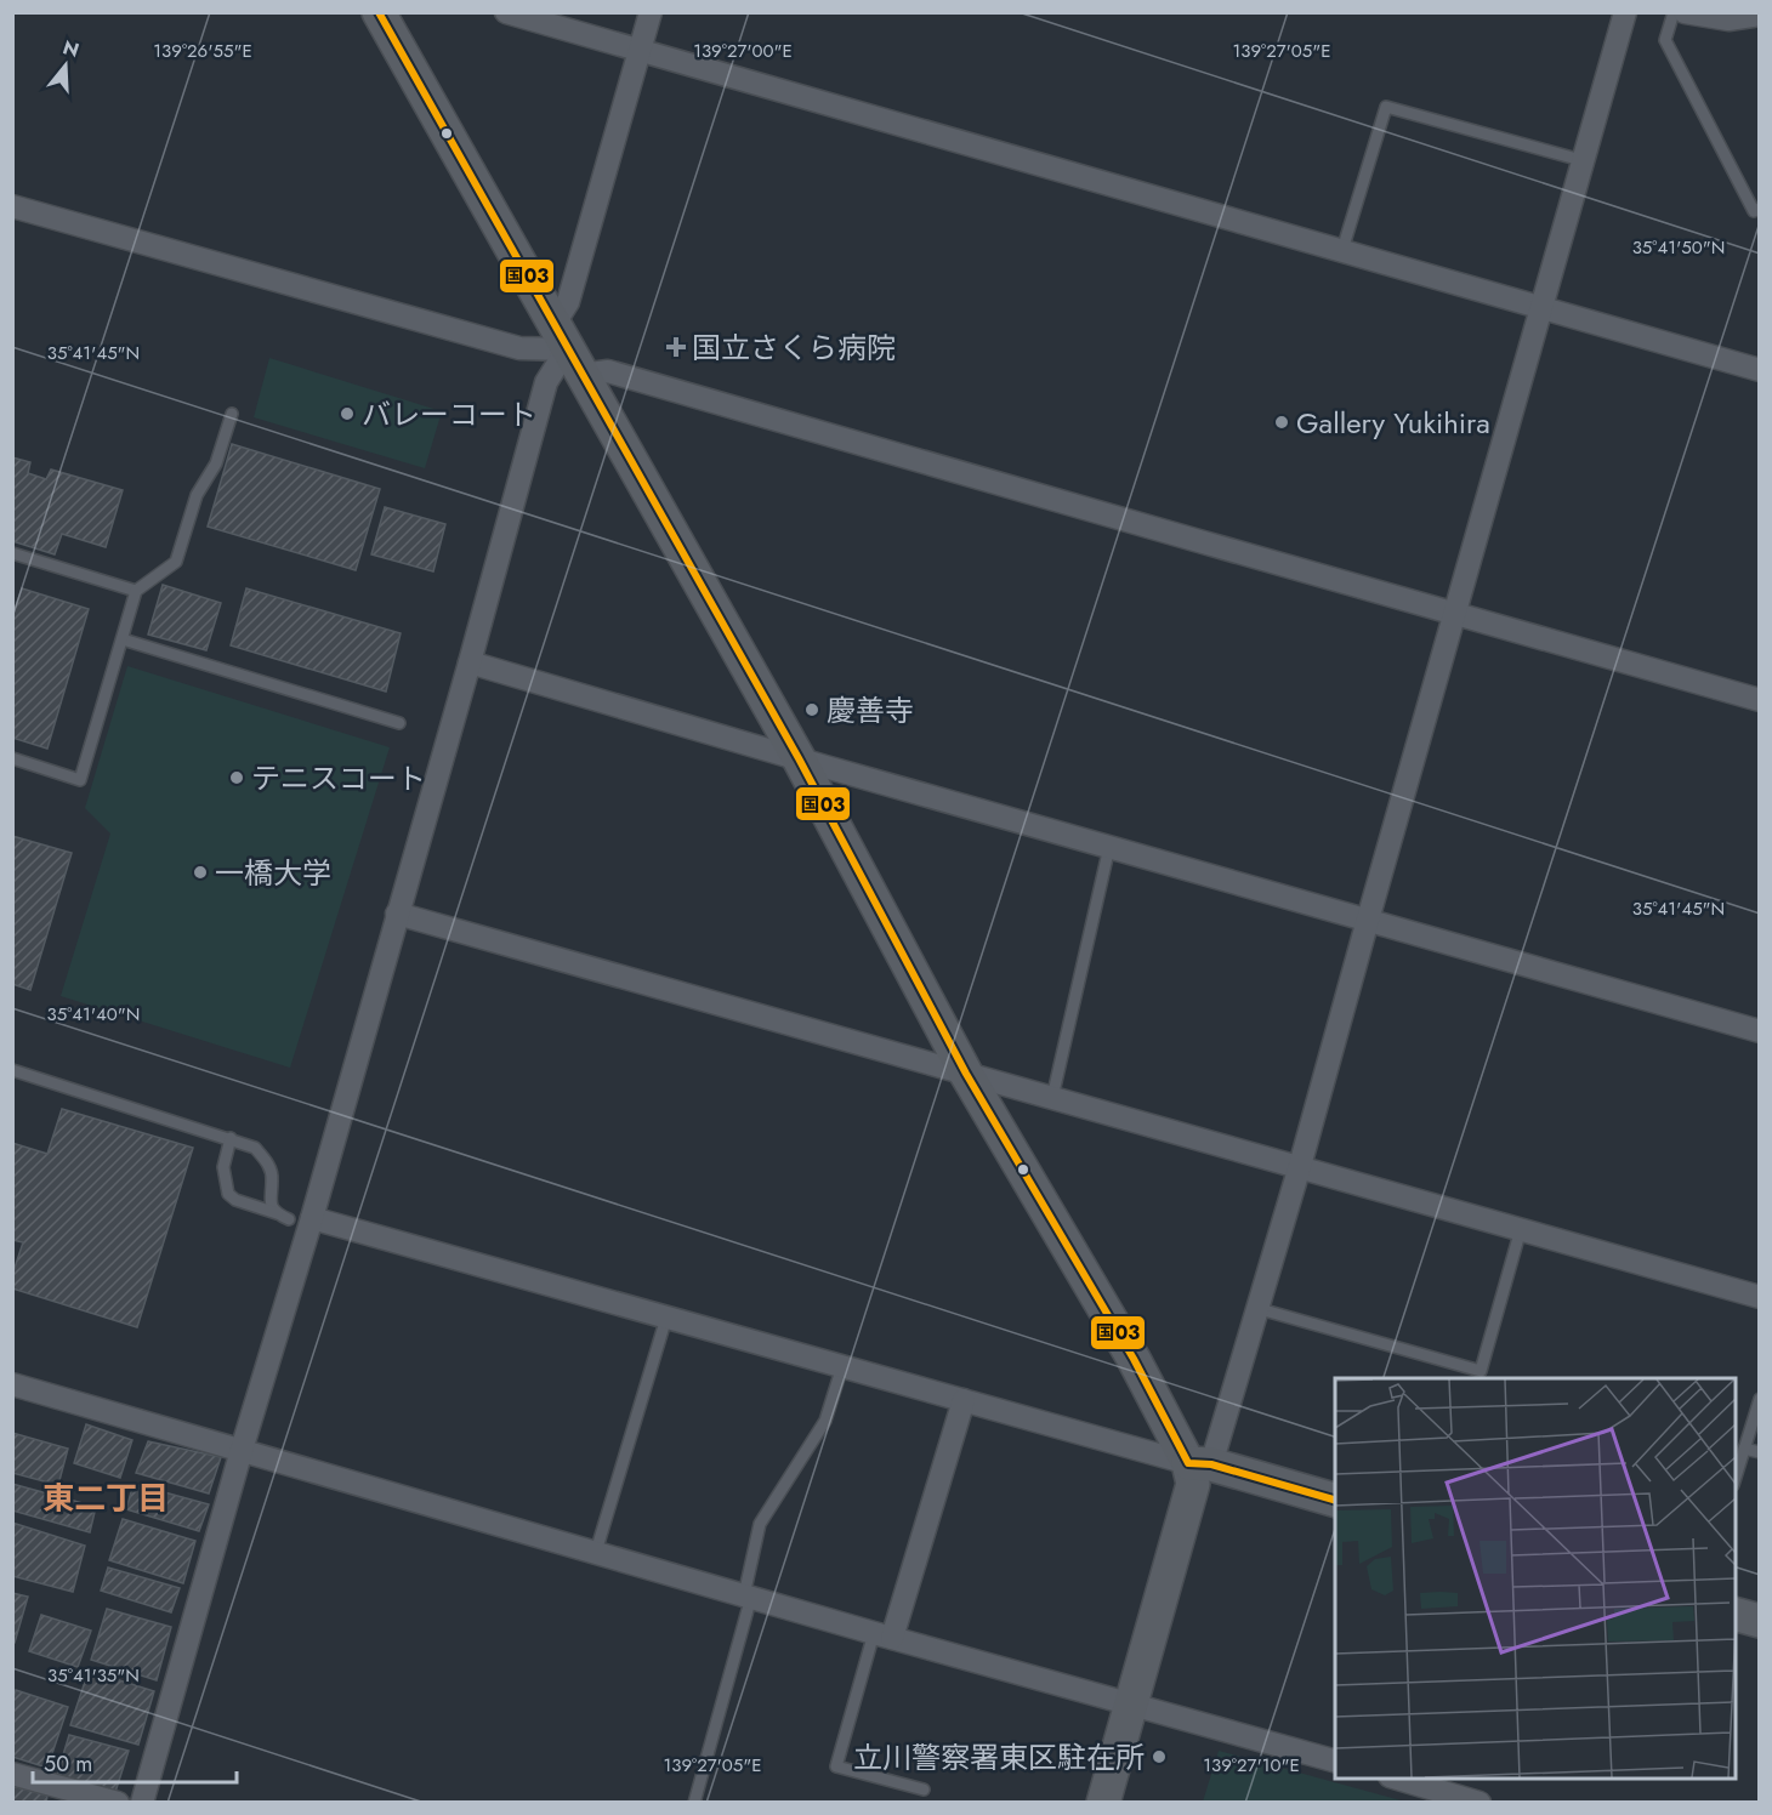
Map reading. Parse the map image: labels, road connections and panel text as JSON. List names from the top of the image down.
{
  "districts": ["東二丁目"],
  "places": {
    "health": ["国立さくら病院"],
    "other": [
      "バレーコート",
      "Gallery Yukihira",
      "慶善寺",
      "テニスコート",
      "一橋大学",
      "立川警察署東区駐在所"
    ]
  },
  "lines": ["transit line 国03"],
  "scale_bar": "50 m",
  "north": "top",
  "coordinates": [
    "139°26'55\"E",
    "139°27'00\"E",
    "139°27'05\"E",
    "35°41'50\"N",
    "35°41'45\"N",
    "35°41'40\"N",
    "35°41'35\"N",
    "139°27'10\"E"
  ]
}
